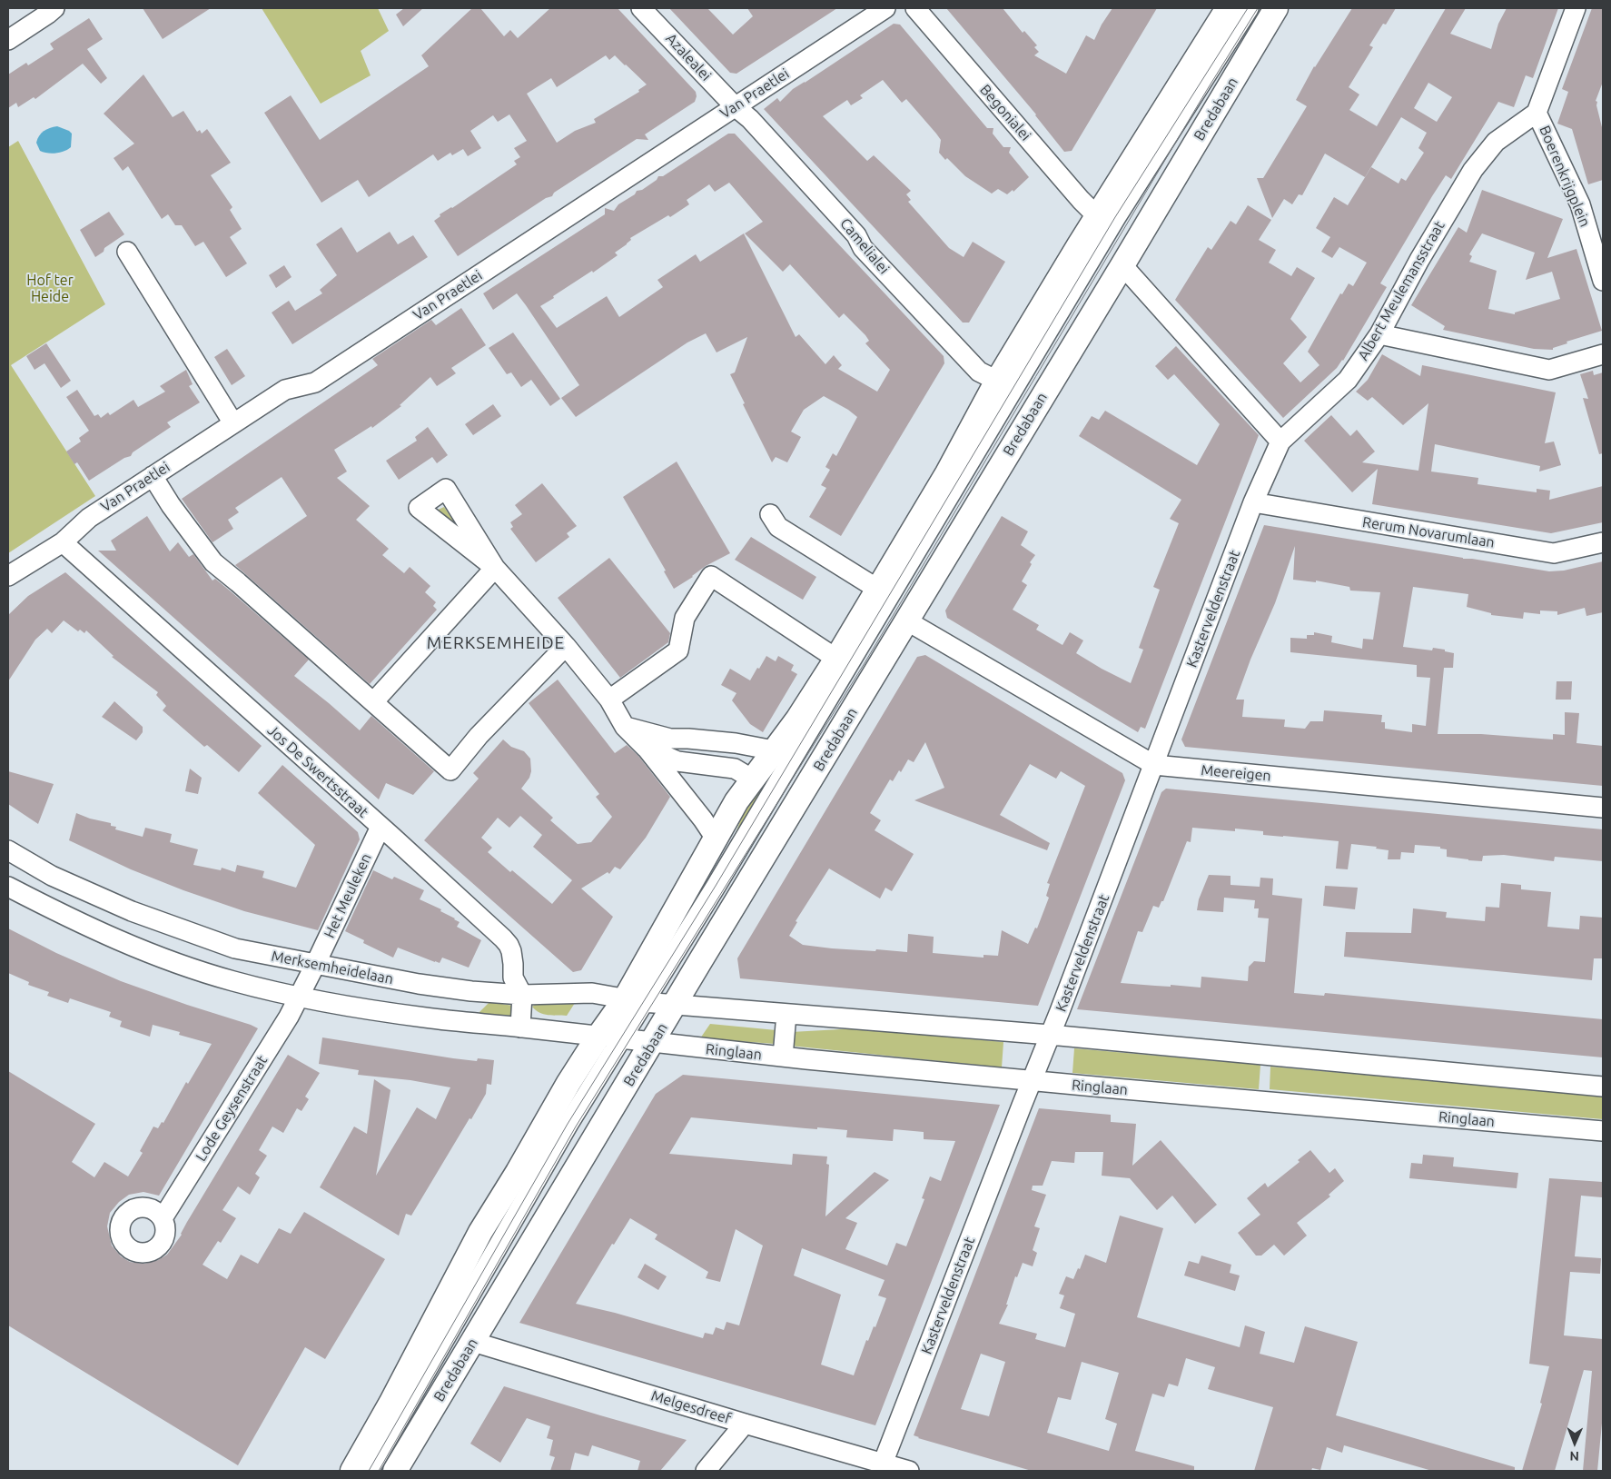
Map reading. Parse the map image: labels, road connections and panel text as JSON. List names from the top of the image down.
{
  "streets": {
    "main road": ["Bredabaan"],
    "street": [
      "Azalealei",
      "Van Praetlei",
      "Begonialei",
      "Boerenkrijgplein",
      "Camelialei",
      "Albert Meulemansstraat",
      "Rerum Novarumlaan",
      "Kasterveldenstraat",
      "Jos De Swertsstraat",
      "Meereigen",
      "Het Meuleken",
      "Merksemheidelaan",
      "Ringlaan",
      "Lode Geysenstraat",
      "Melgesdreef"
    ]
  },
  "crossings": [
    ["Azalealei", "Van Praetlei"],
    ["Azalealei", "Camelialei"],
    ["Van Praetlei", "Camelialei"],
    ["Van Praetlei", "Jos De Swertsstraat"],
    ["Bredabaan", "Meereigen"],
    ["Bredabaan", "Merksemheidelaan"],
    ["Bredabaan", "Ringlaan"],
    ["Bredabaan", "Melgesdreef"],
    ["Boerenkrijgplein", "Albert Meulemansstraat"],
    ["Albert Meulemansstraat", "Kasterveldenstraat"],
    ["Rerum Novarumlaan", "Kasterveldenstraat"],
    ["Kasterveldenstraat", "Meereigen"],
    ["Kasterveldenstraat", "Ringlaan"],
    ["Kasterveldenstraat", "Melgesdreef"],
    ["Jos De Swertsstraat", "Het Meuleken"],
    ["Jos De Swertsstraat", "Merksemheidelaan"],
    ["Het Meuleken", "Merksemheidelaan"],
    ["Het Meuleken", "Lode Geysenstraat"]
  ],
  "districts": ["MERKSEMHEIDE"],
  "parks": ["Hof ter Heide"],
  "north": "bottom"
}
